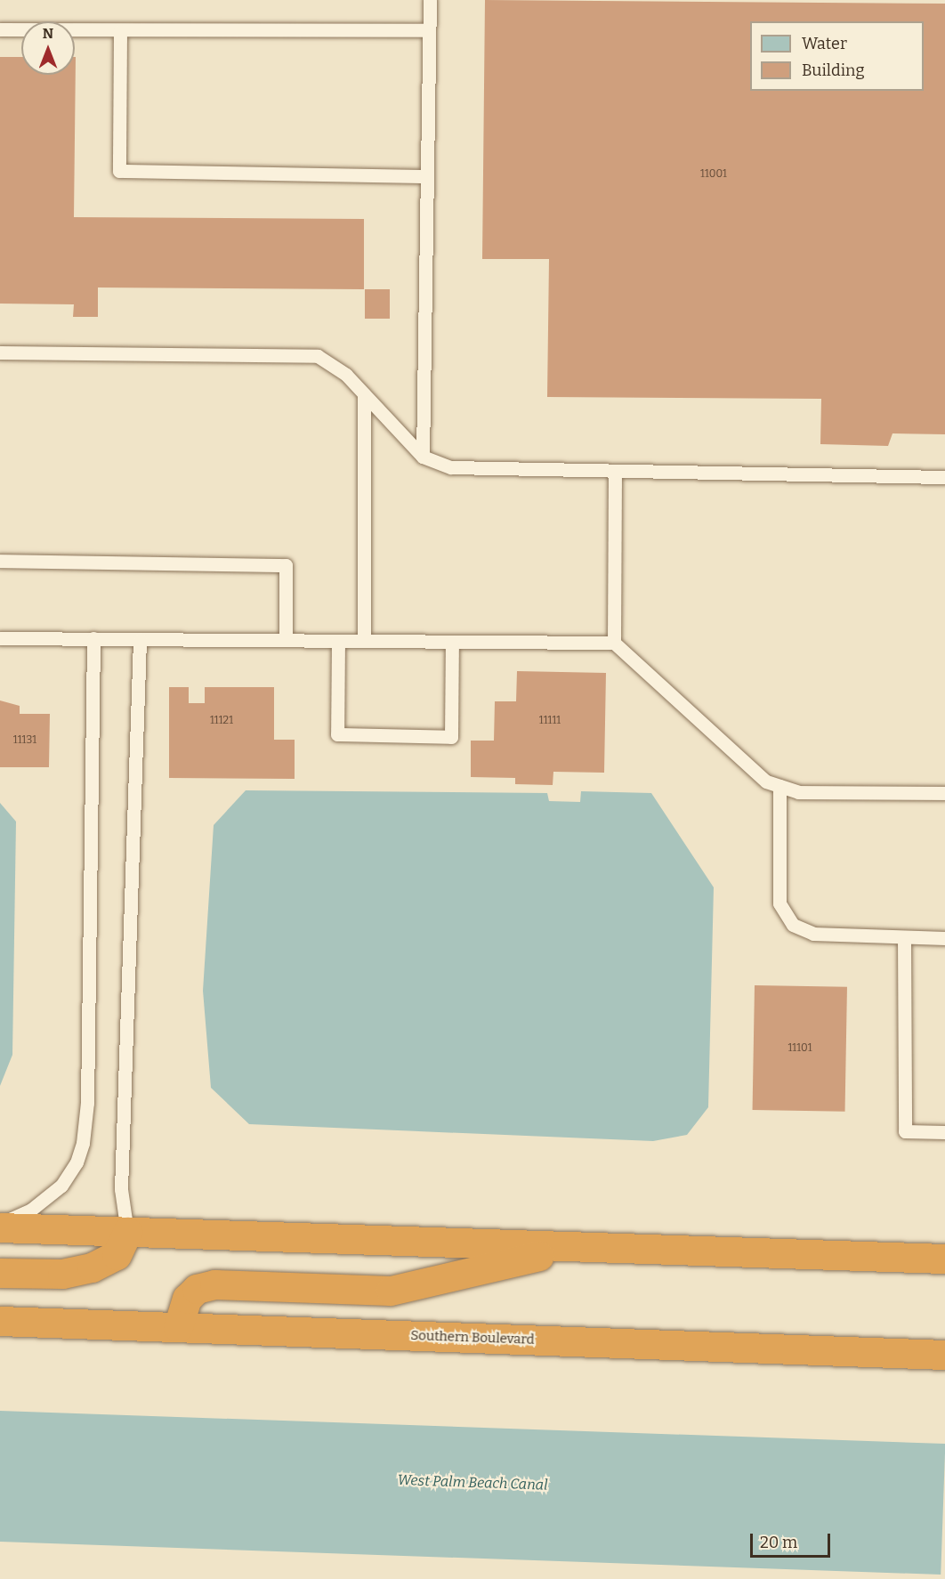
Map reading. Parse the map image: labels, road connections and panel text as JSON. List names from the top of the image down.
{
  "streets": {
    "highway": ["Southern Boulevard"]
  },
  "water": ["West Palm Beach Canal"],
  "house_numbers": [
    "11001",
    "11121",
    "11111",
    "11131",
    "11101"
  ],
  "legend": ["Water", "Building"],
  "scale_bar": "20 m",
  "north": "top"
}
